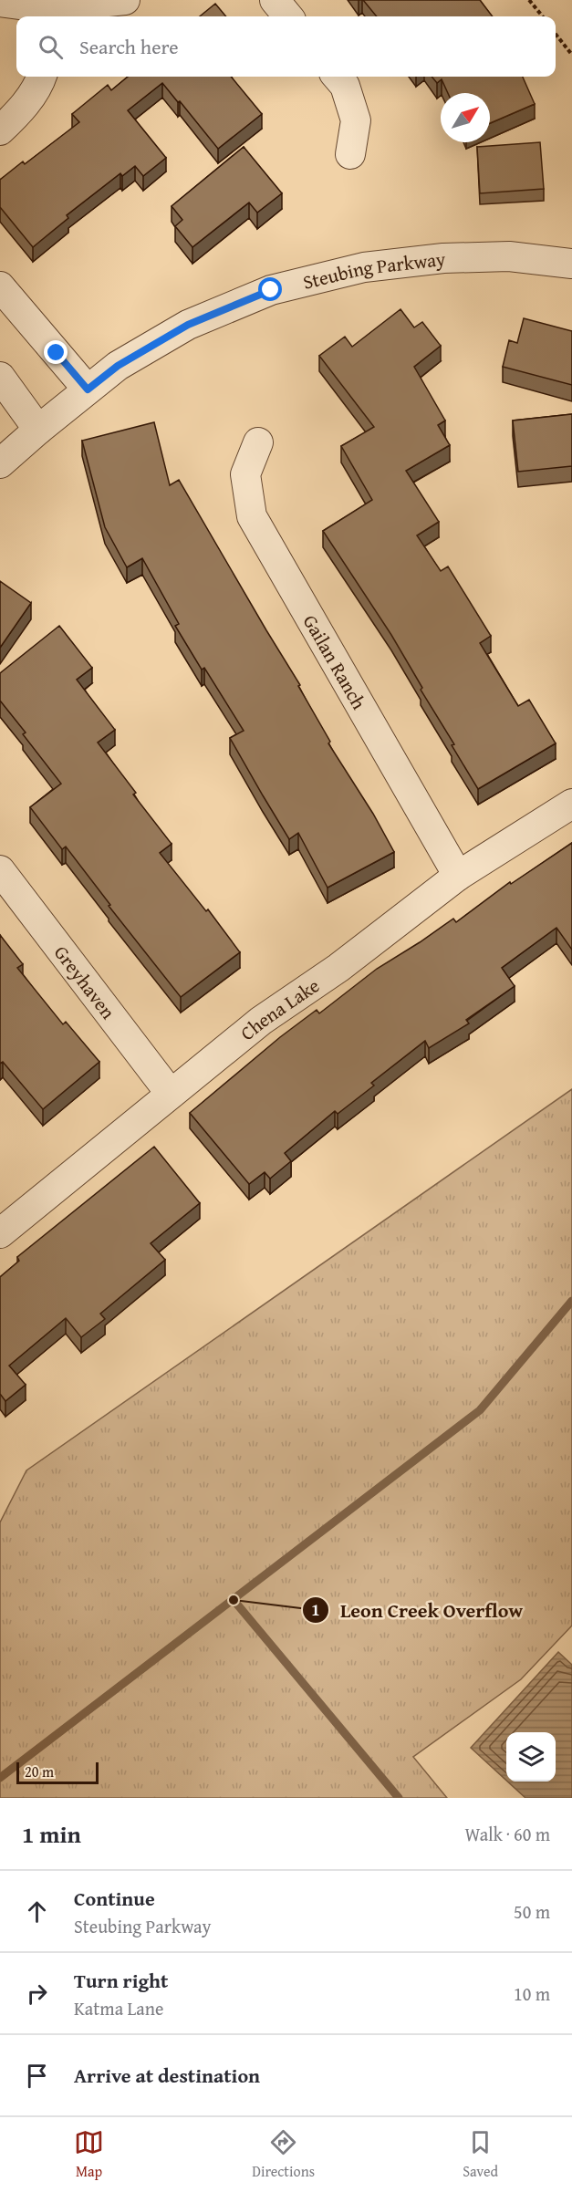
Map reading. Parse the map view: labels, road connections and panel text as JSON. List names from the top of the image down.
{
  "streets": {
    "street": [
      "Steubing Parkway",
      "Gailan Ranch",
      "Greyhaven",
      "Chena Lake"
    ]
  },
  "crossings": [
    ["Gailan Ranch", "Chena Lake"],
    ["Greyhaven", "Chena Lake"]
  ],
  "places": ["Leon Creek Overflow"],
  "scale_bar": "20 m",
  "north": "top right",
  "page": {
    "search": "Search here",
    "scale": "20 m",
    "heading": ["1 min", "Walk · 60 m"],
    "list": [
      ["Continue", "Steubing Parkway", "50 m"],
      ["Turn right", "Katma Lane", "10 m"],
      "Arrive at destination"
    ],
    "nav": ["Map", "Directions", "Saved"]
  }
}
